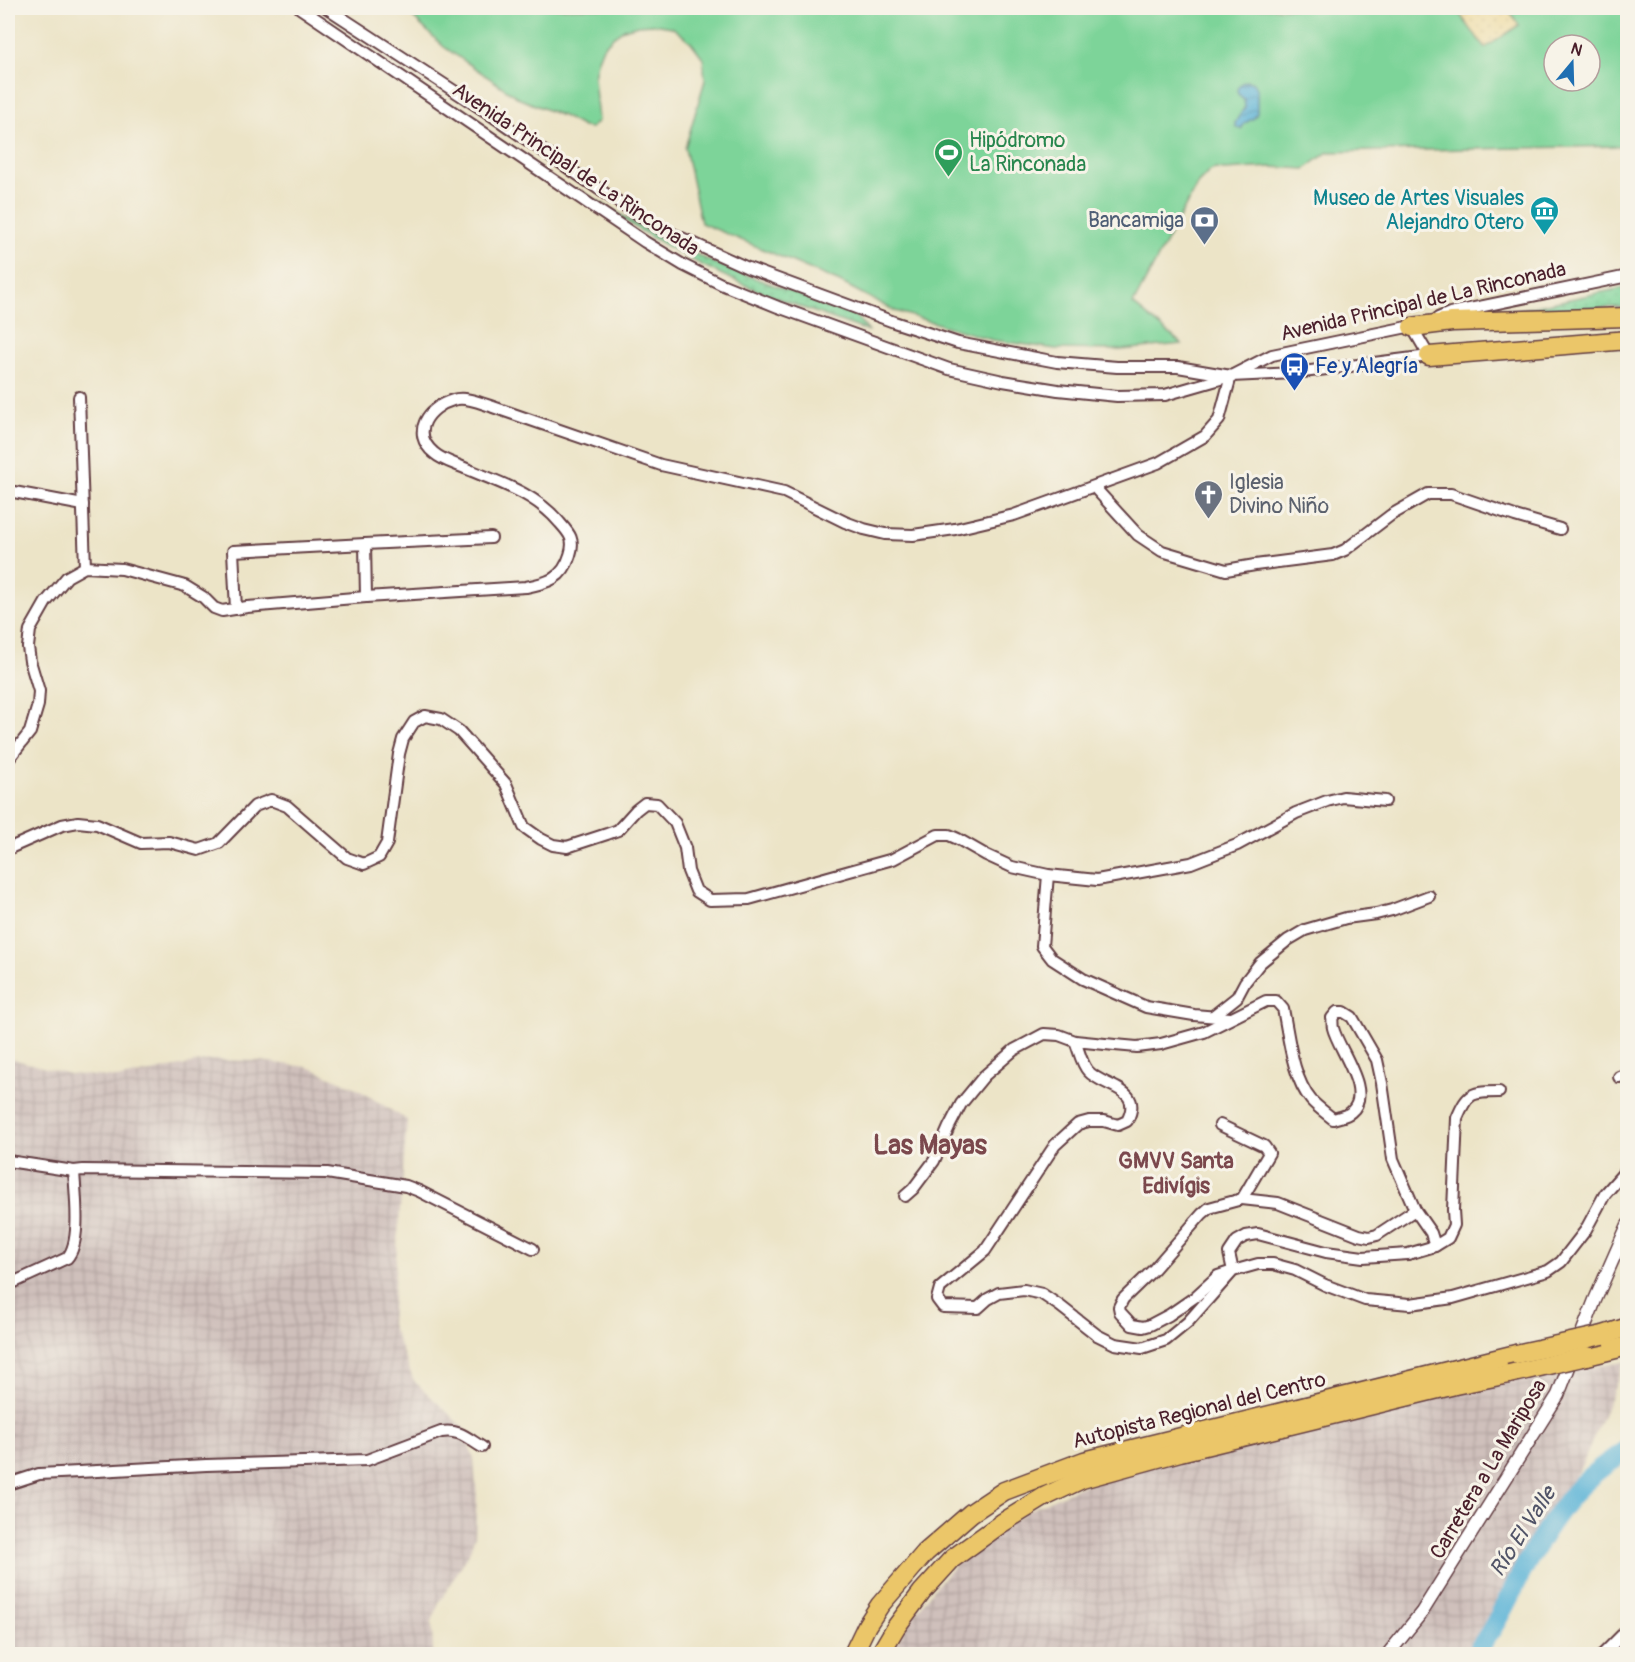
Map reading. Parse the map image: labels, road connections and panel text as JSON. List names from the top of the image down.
{
  "streets": {
    "highway": ["Autopista Regional del Centro"],
    "street": ["Avenida Principal de La Rinconada", "Carretera a La Mariposa"]
  },
  "districts": ["Las Mayas", "GMVV Santa Edivígis"],
  "water": ["Río El Valle"],
  "places": {
    "sports": ["Hipódromo La Rinconada"],
    "museum": ["Museo de Artes Visuales Alejandro Otero"],
    "bank": ["Bancamiga"],
    "bus stop": ["Fe y Alegría"],
    "church": ["Iglesia Divino Niño"]
  },
  "north": "top"
}
